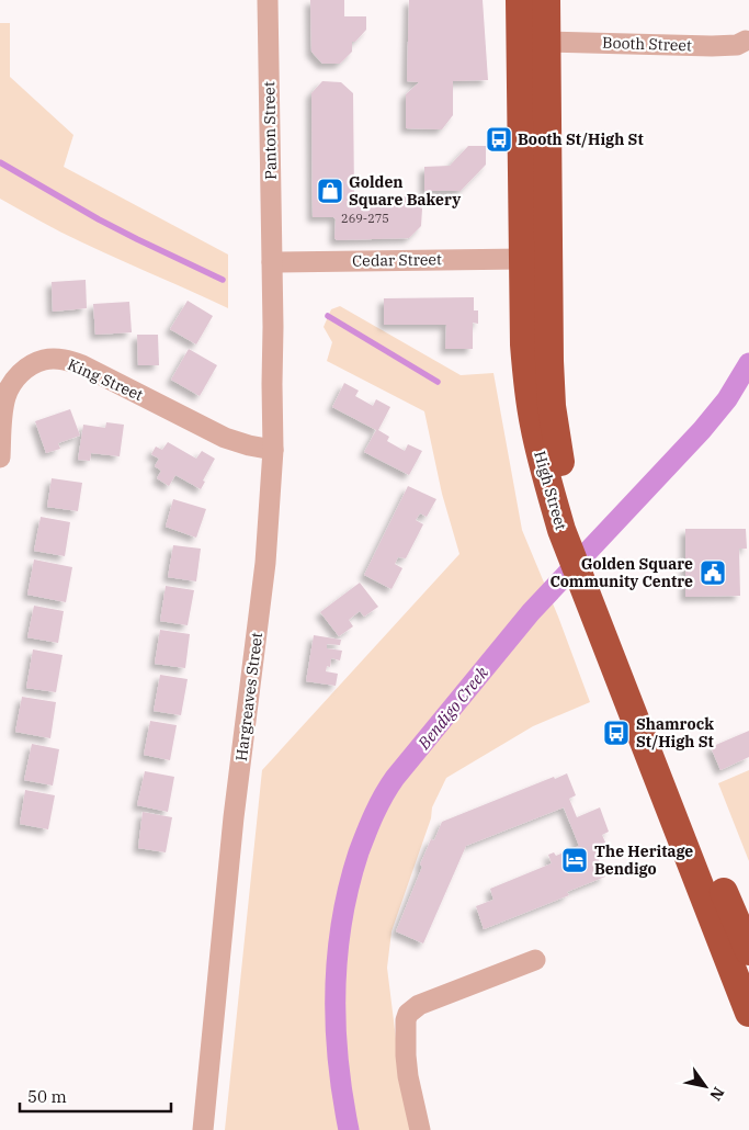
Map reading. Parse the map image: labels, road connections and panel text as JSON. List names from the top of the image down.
{
  "streets": {
    "highway": ["High Street"],
    "street": [
      "Booth Street",
      "Panton Street",
      "Cedar Street",
      "King Street",
      "Hargreaves Street"
    ]
  },
  "crossings": [
    ["Booth Street", "High Street"],
    ["Panton Street", "Cedar Street"],
    ["Panton Street", "Hargreaves Street"],
    ["Cedar Street", "High Street"],
    ["Cedar Street", "Hargreaves Street"],
    ["King Street", "Hargreaves Street"]
  ],
  "water": ["Bendigo Creek"],
  "places": {
    "bus stop": ["Booth St/High St", "Shamrock St/High St"],
    "shop": ["Golden Square Bakery"],
    "public building": ["Golden Square Community Centre"],
    "hotel": ["The Heritage Bendigo"]
  },
  "house_numbers": ["269-275"],
  "scale_bar": "50 m",
  "north": "bottom right"
}
